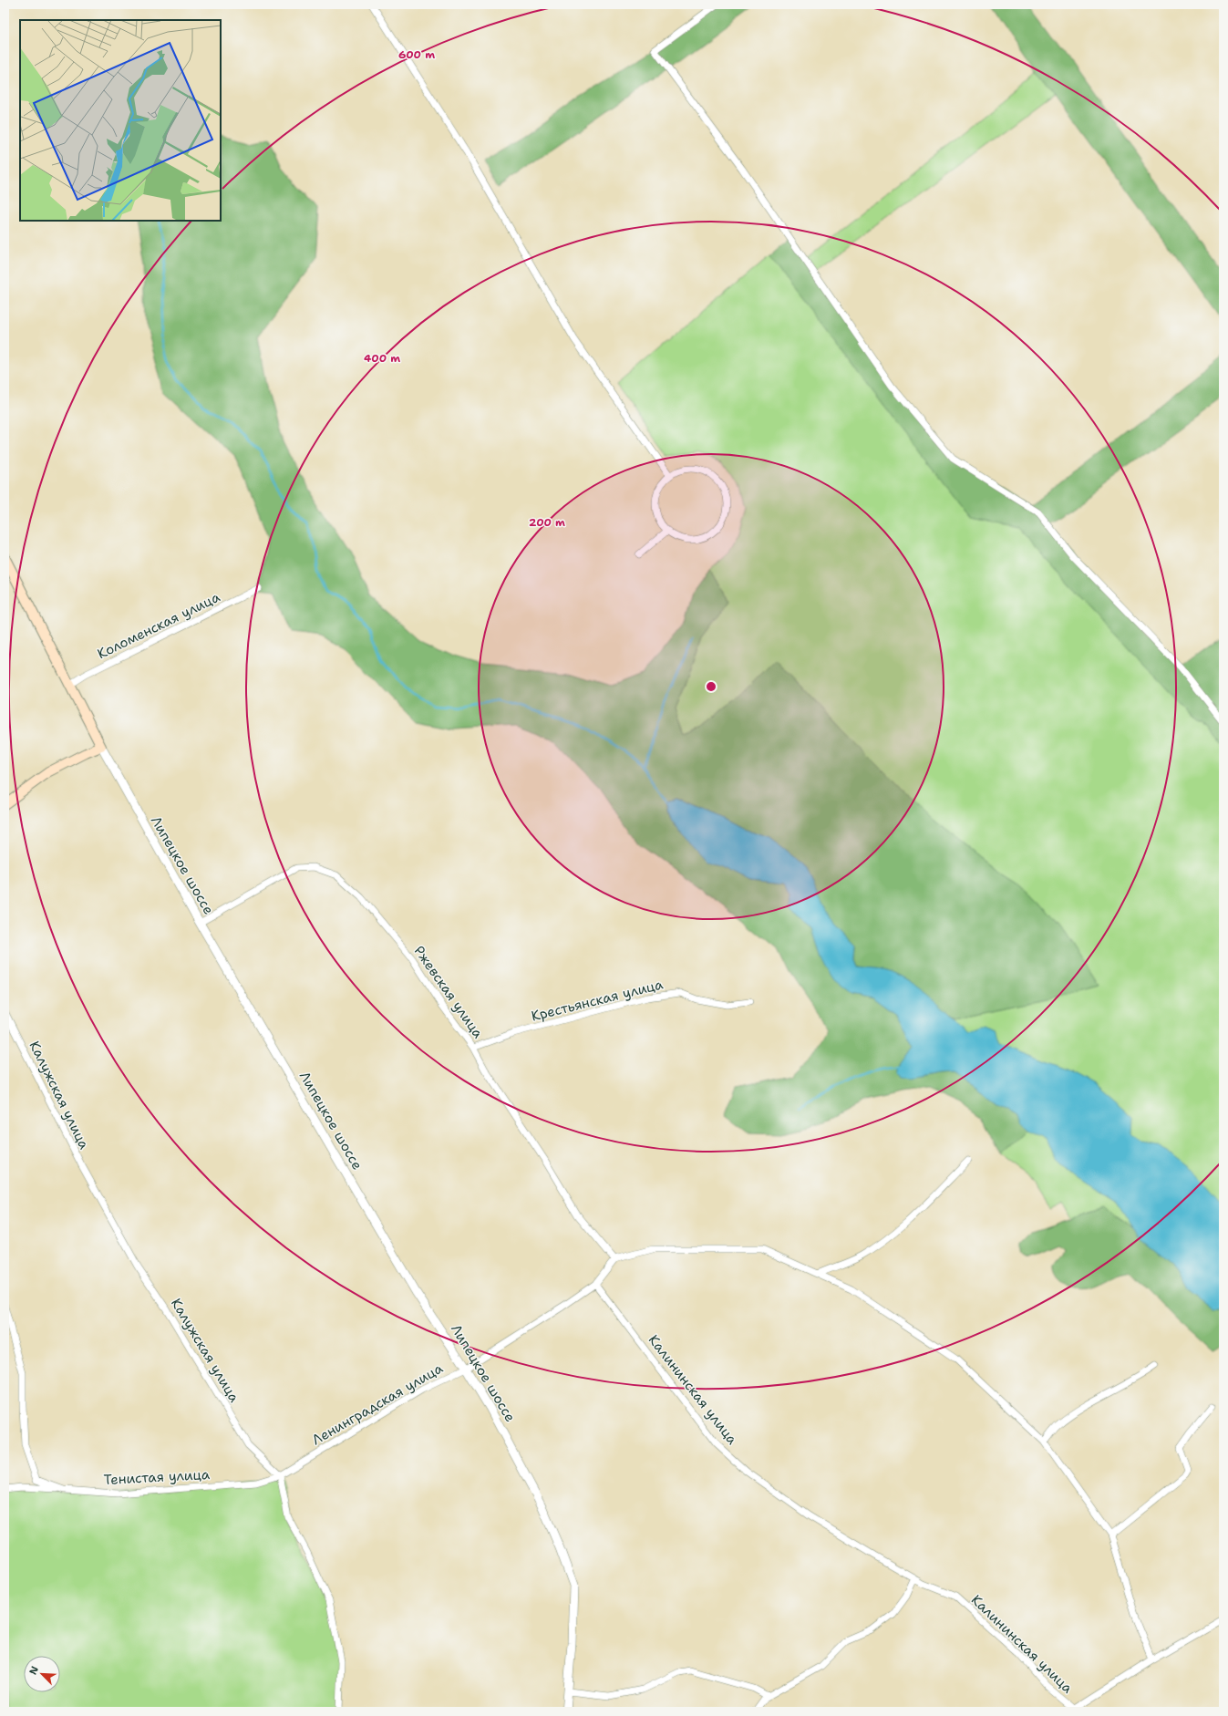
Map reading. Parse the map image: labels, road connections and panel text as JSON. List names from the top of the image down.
{
  "streets": {
    "main road": ["Липецкое шоссе"],
    "street": [
      "Коломенская улица",
      "Ржевская улица",
      "Крестьянская улица",
      "Калужская улица",
      "Калининская улица",
      "Ленинградская улица",
      "Тенистая улица"
    ]
  },
  "crossings": [
    ["Коломенская улица", "Липецкое шоссе"],
    ["Липецкое шоссе", "Ржевская улица"],
    ["Липецкое шоссе", "Ленинградская улица"],
    ["Ржевская улица", "Крестьянская улица"],
    ["Ржевская улица", "Ленинградская улица"],
    ["Калужская улица", "Ленинградская улица"],
    ["Калужская улица", "Тенистая улица"],
    ["Калининская улица", "Ленинградская улица"],
    ["Ленинградская улица", "Тенистая улица"]
  ],
  "north": "top left",
  "rings": ["600 m", "400 m", "200 m"]
}
